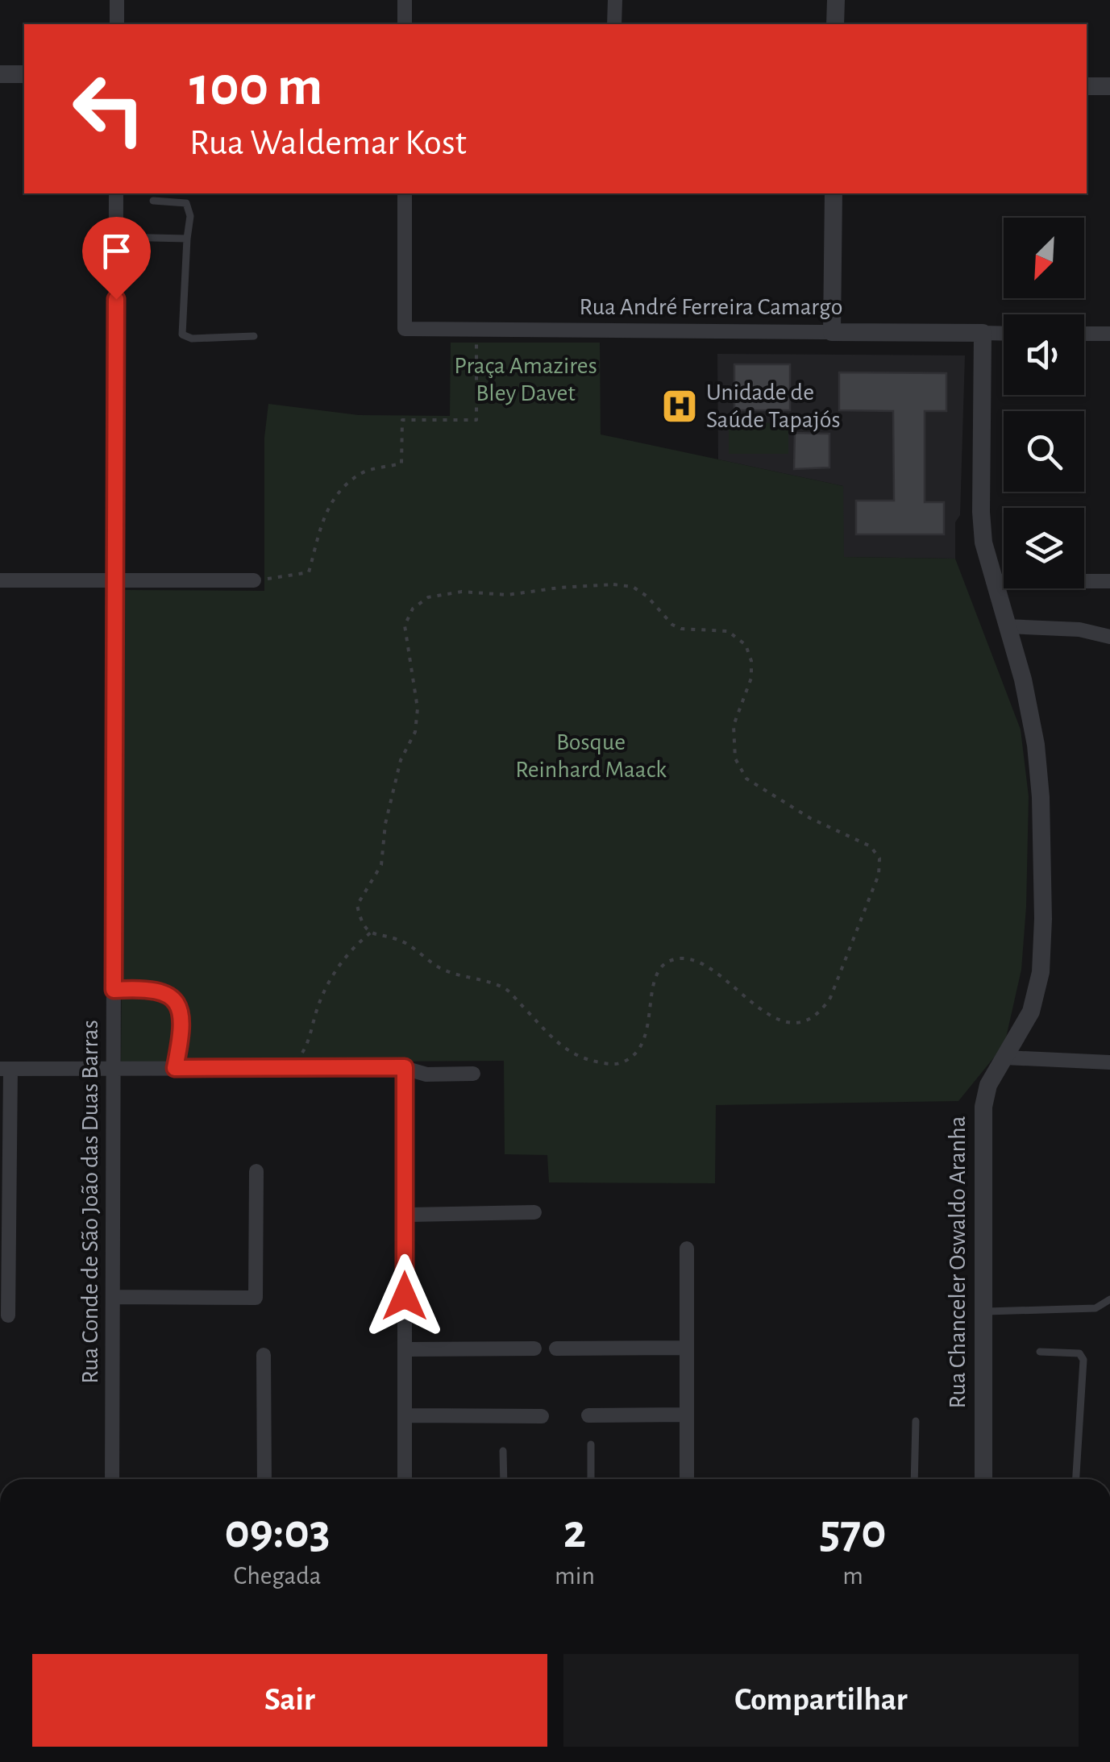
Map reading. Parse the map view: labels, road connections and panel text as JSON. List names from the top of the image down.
{
  "streets": {
    "street": ["Rua André Ferreira Camargo", "Rua Conde de São João das Duas Barras", "Rua Chanceler Oswaldo Aranha"]
  },
  "crossings": [
    ["Rua André Ferreira Camargo", "Rua Chanceler Oswaldo Aranha"]
  ],
  "parks": ["Praça Amazires Bley Davet", "Bosque Reinhard Maack"],
  "places": {
    "hospital": ["Unidade de Saúde Tapajós"]
  },
  "north": "bottom left",
  "page": {
    "turn": ["100 m", "Rua Waldemar Kost"],
    "eta": [
      "09:03",
      "Chegada",
      "2",
      "min",
      "570",
      "m"
    ],
    "buttons": ["Sair", "Compartilhar"]
  }
}
